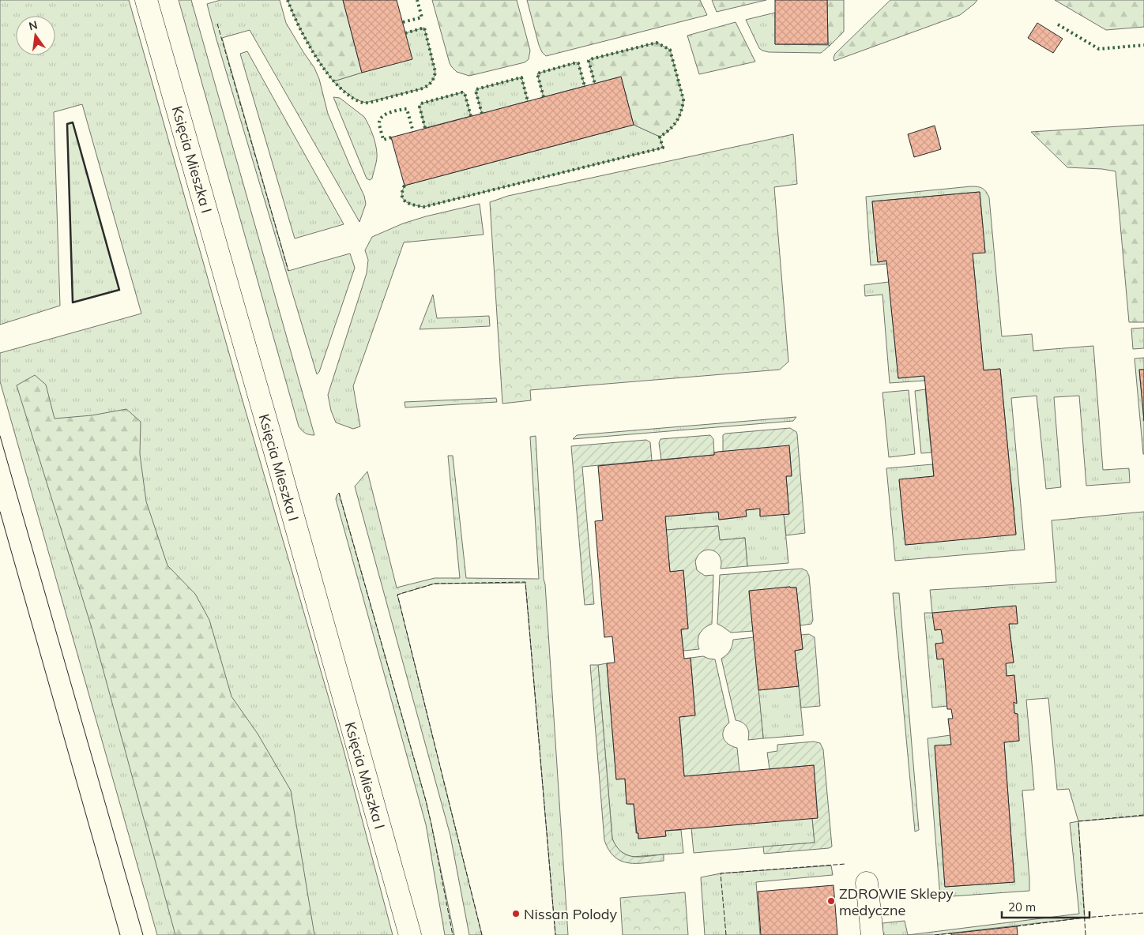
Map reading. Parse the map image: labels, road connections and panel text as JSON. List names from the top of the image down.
{
  "streets": {
    "street": ["Księcia Mieszka I"]
  },
  "places": ["ZDROWIE Sklepy medyczne", "Nissan Polody"],
  "scale_bar": "20 m",
  "north": "top"
}
